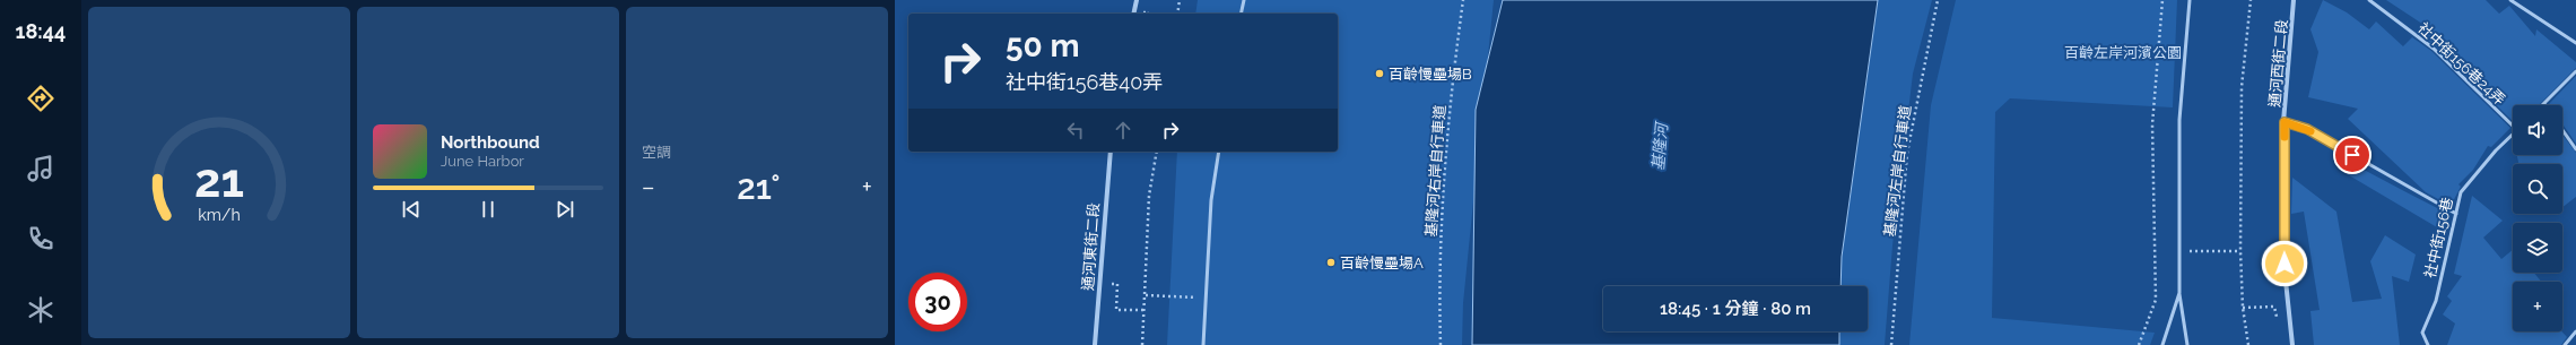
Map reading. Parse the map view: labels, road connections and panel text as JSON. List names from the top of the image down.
{
  "streets": {
    "street": ["通河西街二段", "通河東街二段"],
    "lane": ["社中街156巷24弄", "社中街156巷"],
    "path": ["基隆河右岸自行車道", "基隆河左岸自行車道"]
  },
  "water": ["基隆河"],
  "parks": ["百齡左岸河濱公園"],
  "places": ["百齡慢壘場B", "百齡慢壘場A"],
  "page": {
    "tabs": "18:44",
    "tile": "空調",
    "turn": ["50 m", "社中街156巷40弄"],
    "map_buttons": "+",
    "song": ["Northbound", "June Harbor"],
    "heat": ["−", "21°", "+"],
    "limit": "30",
    "trip": "18:45 · 1 分鐘 · 80 m",
    "gauge": ["21", "km/h"]
  }
}
